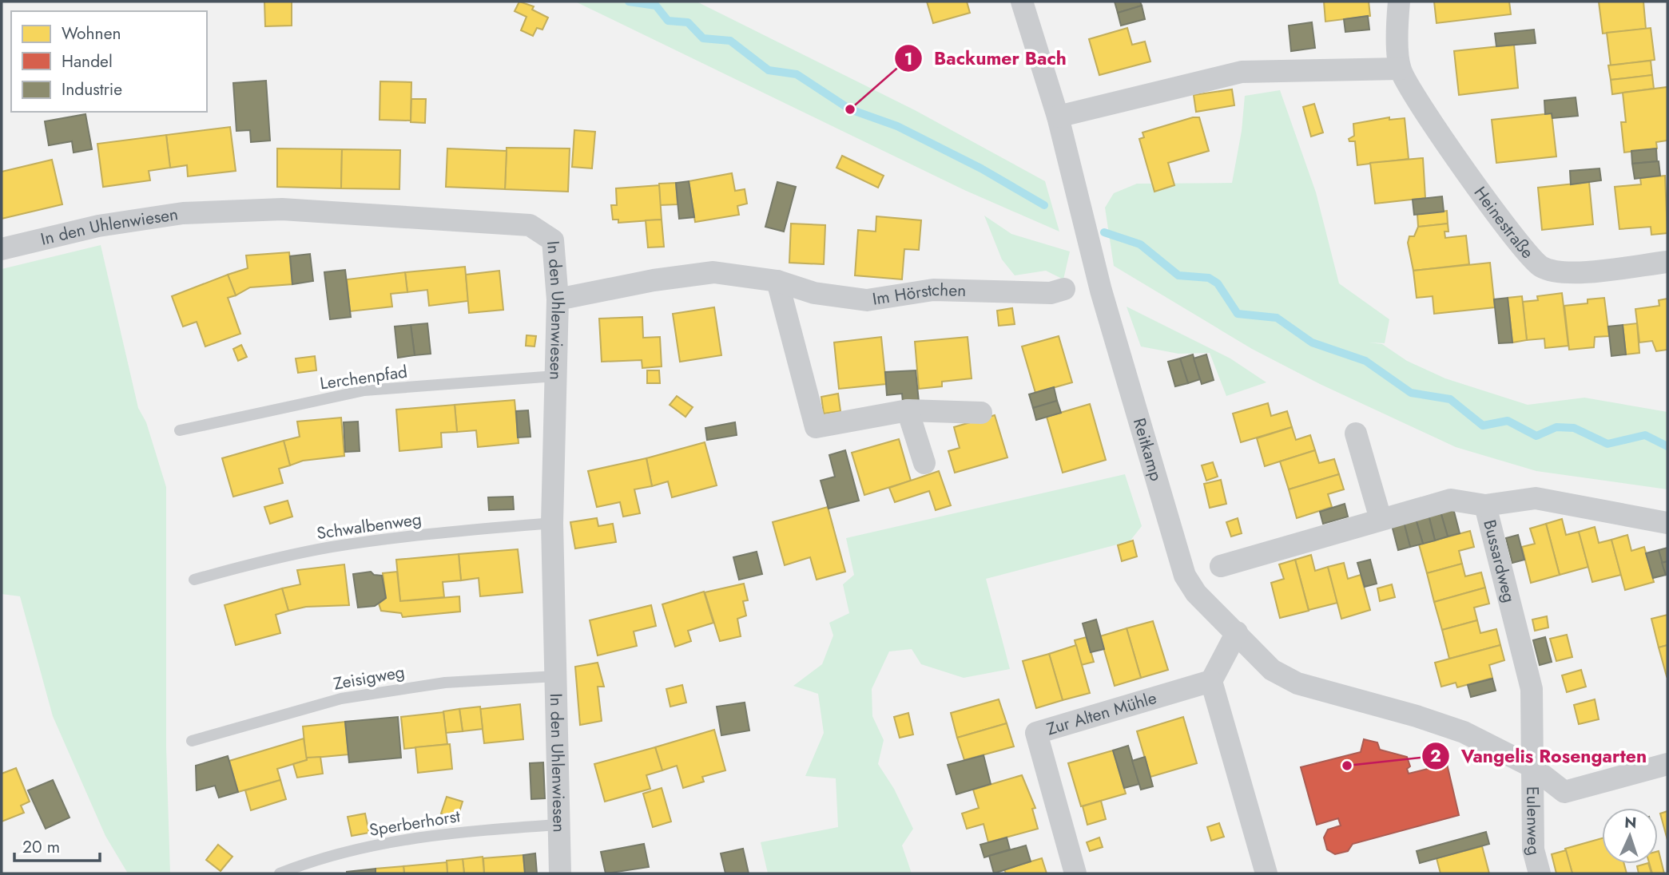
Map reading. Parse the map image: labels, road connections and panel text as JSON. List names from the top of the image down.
{
  "streets": {
    "street": [
      "Heinestraße",
      "In den Uhlenwiesen",
      "Im Hörstchen",
      "Reitkamp",
      "Bussardweg",
      "Zur Alten Mühle",
      "Eulenweg"
    ],
    "lane": [
      "Lerchenpfad",
      "Schwalbenweg",
      "Zeisigweg",
      "Sperberhorst"
    ]
  },
  "crossings": [
    ["In den Uhlenwiesen", "Im Hörstchen"],
    ["In den Uhlenwiesen", "Lerchenpfad"],
    ["In den Uhlenwiesen", "Schwalbenweg"],
    ["In den Uhlenwiesen", "Zeisigweg"],
    ["In den Uhlenwiesen", "Sperberhorst"],
    ["Bussardweg", "Eulenweg"]
  ],
  "places": ["Backumer Bach", "Vangelis Rosengarten"],
  "legend": ["Wohnen", "Handel", "Industrie"],
  "scale_bar": "20 m",
  "north": "top"
}
